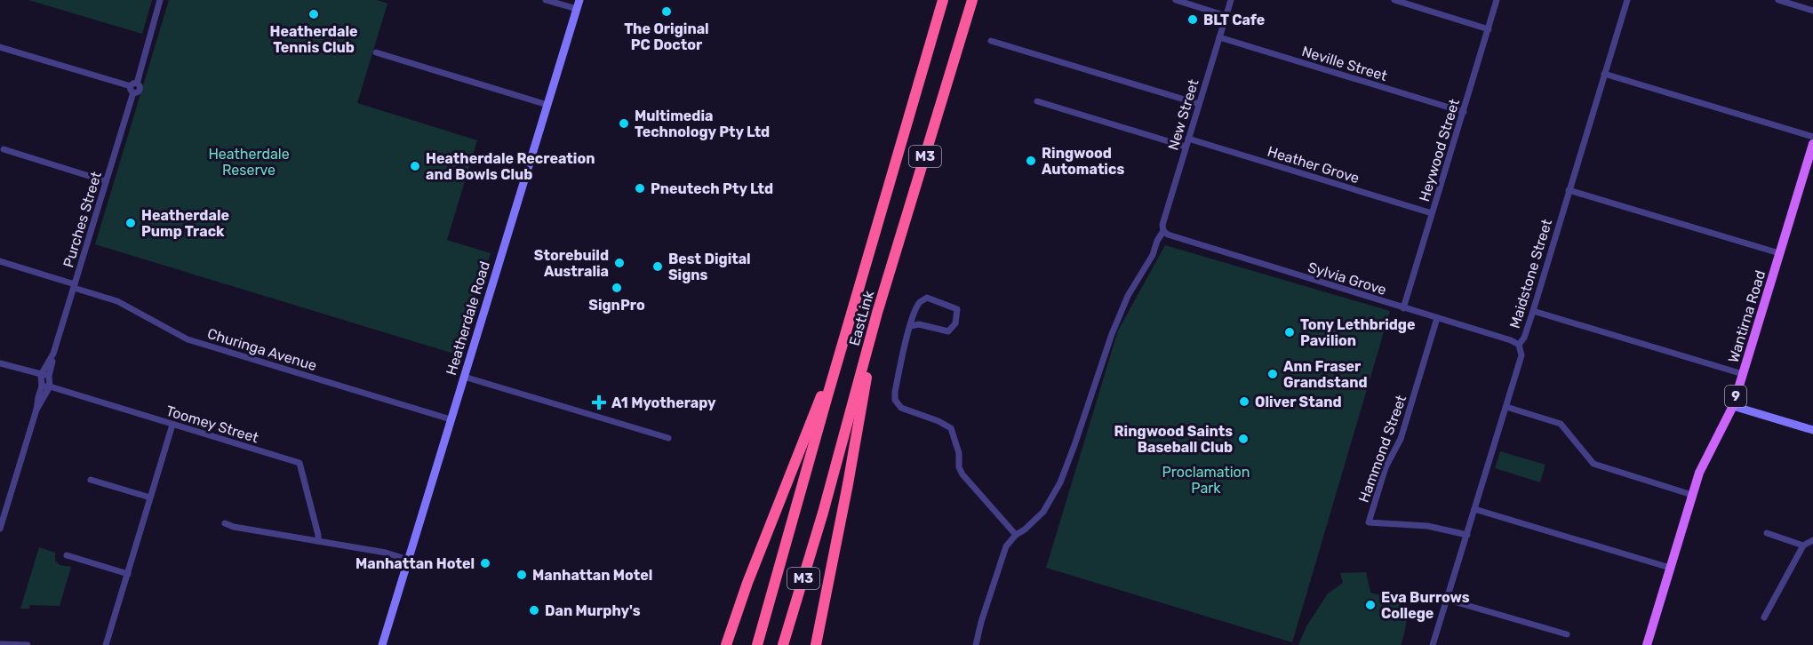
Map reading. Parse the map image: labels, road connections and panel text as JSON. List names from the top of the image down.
{
  "streets": {
    "highway": ["M3", "EastLink"],
    "main road": ["Wantirna Road", "Heatherdale Road", "9"],
    "street": [
      "Neville Street",
      "New Street",
      "Heywood Street",
      "Heather Grove",
      "Purches Street",
      "Maidstone Street",
      "Sylvia Grove",
      "Churinga Avenue",
      "Toomey Street",
      "Hammond Street"
    ]
  },
  "crossings": [
    ["Neville Street", "New Street"],
    ["Neville Street", "Heywood Street"],
    ["New Street", "Heather Grove"],
    ["New Street", "Sylvia Grove"],
    ["Heywood Street", "Heather Grove"],
    ["Heywood Street", "Sylvia Grove"],
    ["Purches Street", "Churinga Avenue"],
    ["Purches Street", "Toomey Street"],
    ["Maidstone Street", "Sylvia Grove"],
    ["Maidstone Street", "Hammond Street"],
    ["Sylvia Grove", "Hammond Street"],
    ["Heatherdale Road", "Churinga Avenue"]
  ],
  "parks": ["Heatherdale Reserve", "Proclamation Park"],
  "places": {
    "other": [
      "The Original PC Doctor",
      "Heatherdale Tennis Club",
      "BLT Cafe",
      "Multimedia Technology Pty Ltd",
      "Ringwood Automatics",
      "Heatherdale Recreation and Bowls Club",
      "Pneutech Pty Ltd",
      "Heatherdale Pump Track",
      "Storebuild Australia",
      "Best Digital Signs",
      "SignPro",
      "Tony Lethbridge Pavilion",
      "Ann Fraser Grandstand",
      "Oliver Stand",
      "Ringwood Saints Baseball Club",
      "Manhattan Hotel",
      "Manhattan Motel",
      "Eva Burrows College",
      "Dan Murphy's"
    ],
    "health": ["A1 Myotherapy"]
  }
}
